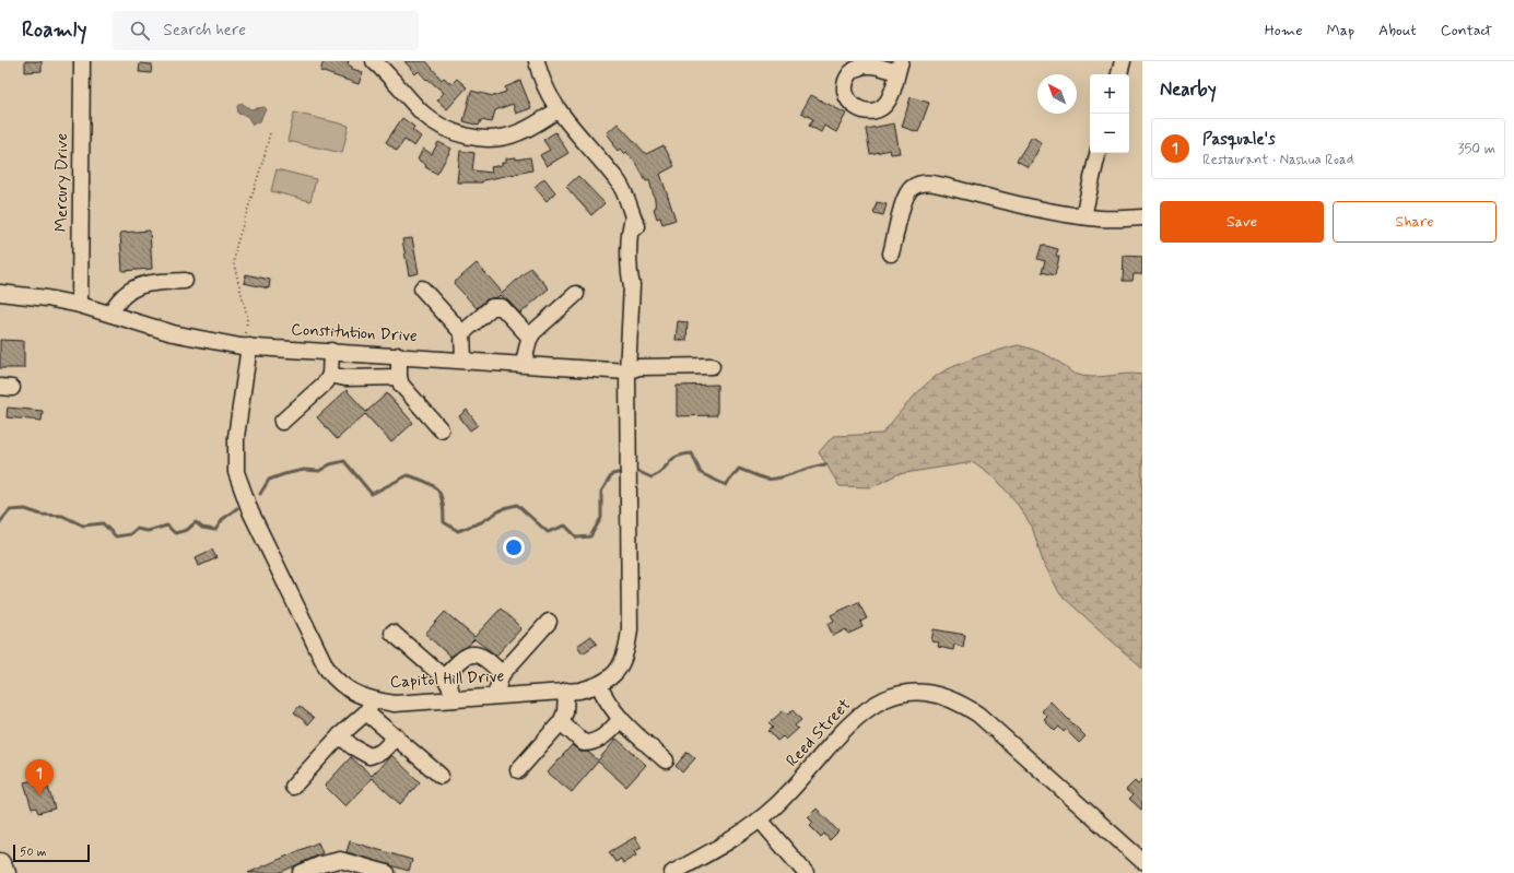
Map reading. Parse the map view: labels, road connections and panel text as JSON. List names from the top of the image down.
{
  "streets": {
    "street": [
      "Mercury Drive",
      "Constitution Drive",
      "Capitol Hill Drive",
      "Reed Street"
    ]
  },
  "crossings": [
    ["Mercury Drive", "Constitution Drive"],
    ["Constitution Drive", "Capitol Hill Drive"]
  ],
  "scale_bar": "50 m",
  "north": "top left",
  "page": {
    "header": "Roamly",
    "search": "Search here",
    "nav": [
      "Home",
      "Map",
      "About",
      "Contact"
    ],
    "heading": "Nearby",
    "map_buttons": ["+", "−"],
    "list": [
      {
        "mark": "1",
        "name": "Pasquale's",
        "note": "Restaurant · Nashua Road",
        "value": "350 m"
      }
    ],
    "buttons": ["Save", "Share"],
    "pins": "1",
    "scale": "50 m"
  }
}
